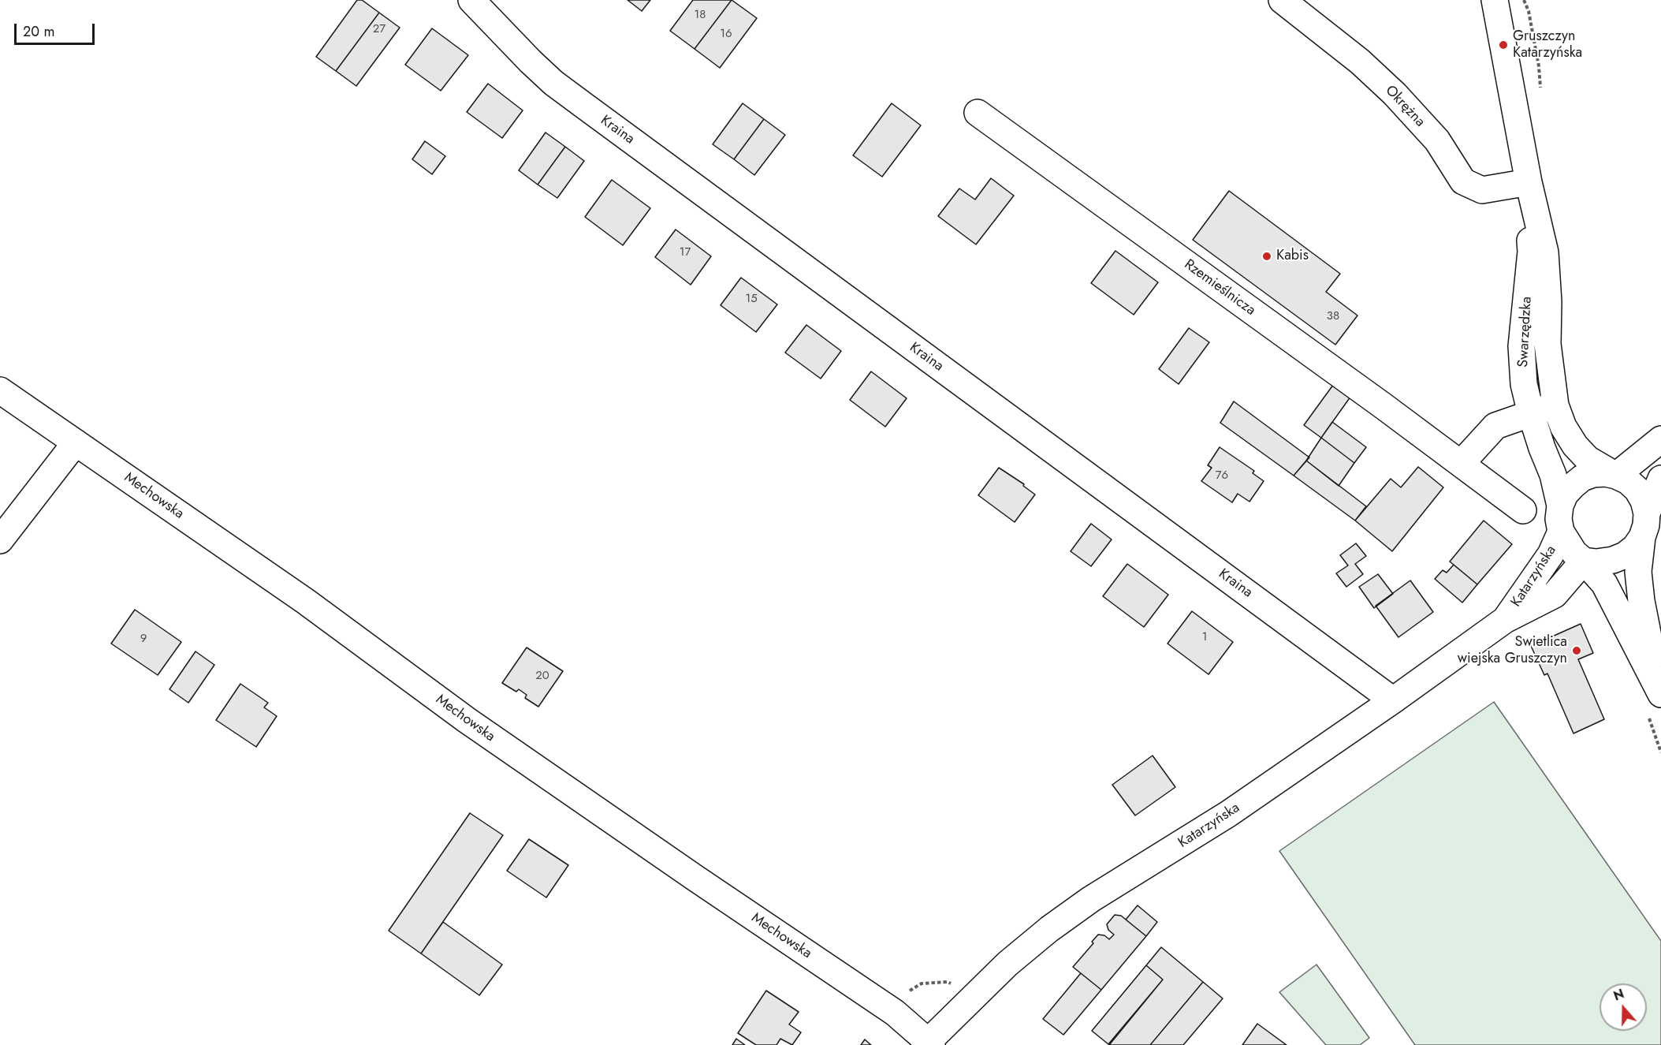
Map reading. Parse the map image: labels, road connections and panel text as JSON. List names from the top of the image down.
{
  "streets": {
    "street": [
      "Okrężna",
      "Kraina",
      "Rzemieślnicza",
      "Swarzędzka",
      "Mechowska",
      "Katarzyńska"
    ]
  },
  "crossings": [
    ["Okrężna", "Swarzędzka"],
    ["Kraina", "Katarzyńska"],
    ["Swarzędzka", "Katarzyńska"],
    ["Mechowska", "Katarzyńska"]
  ],
  "places": ["Gruszczyn Katarzyńska", "Kabis", "Swietlica wiejska Gruszczyn"],
  "house_numbers": [
    "18",
    "27",
    "16",
    "17",
    "15",
    "38",
    "76",
    "1",
    "9",
    "20"
  ],
  "scale_bar": "20 m",
  "north": "top"
}
